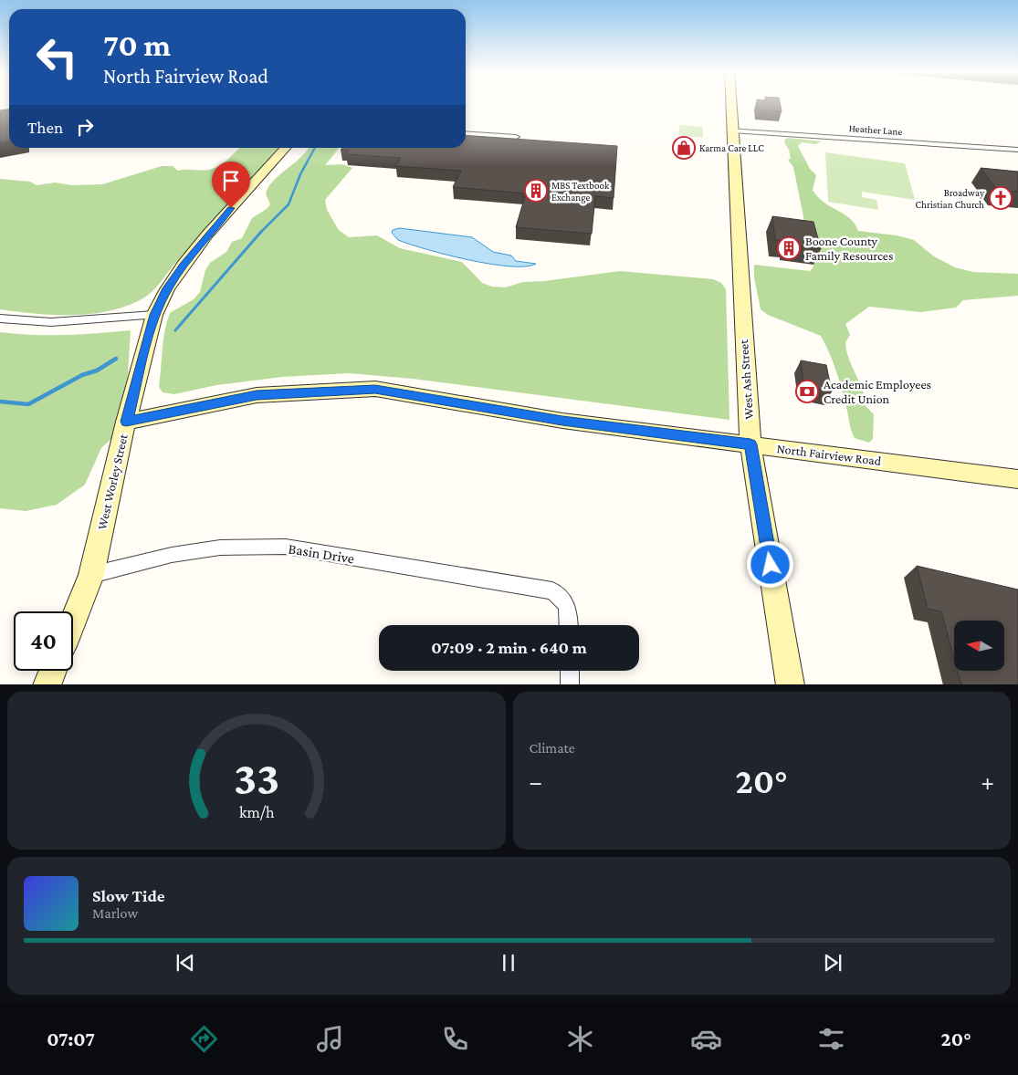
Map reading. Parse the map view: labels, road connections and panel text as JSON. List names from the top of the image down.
{
  "streets": {
    "street": [
      "Heather Lane",
      "West Ash Street",
      "North Fairview Road",
      "West Worley Street",
      "Basin Drive"
    ]
  },
  "crossings": [
    ["Heather Lane", "West Ash Street"],
    ["West Ash Street", "North Fairview Road"],
    ["North Fairview Road", "West Worley Street"],
    ["West Worley Street", "Basin Drive"]
  ],
  "places": {
    "shop": ["Karma Care LLC"],
    "building": ["MBS Textbook Exchange", "Boone County Family Resources"],
    "church": ["Broadway Christian Church"],
    "bank": ["Academic Employees Credit Union"]
  },
  "north": "left",
  "page": {
    "turn": ["70 m", "North Fairview Road"],
    "then": "Then",
    "limit": "40",
    "trip": "07:09 · 2 min · 640 m",
    "tile": "Climate",
    "heat": ["−", "20°", "+"],
    "song": ["Slow Tide", "Marlow"],
    "tabs": ["07:07", "20°"],
    "gauge": ["33", "km/h"]
  }
}
